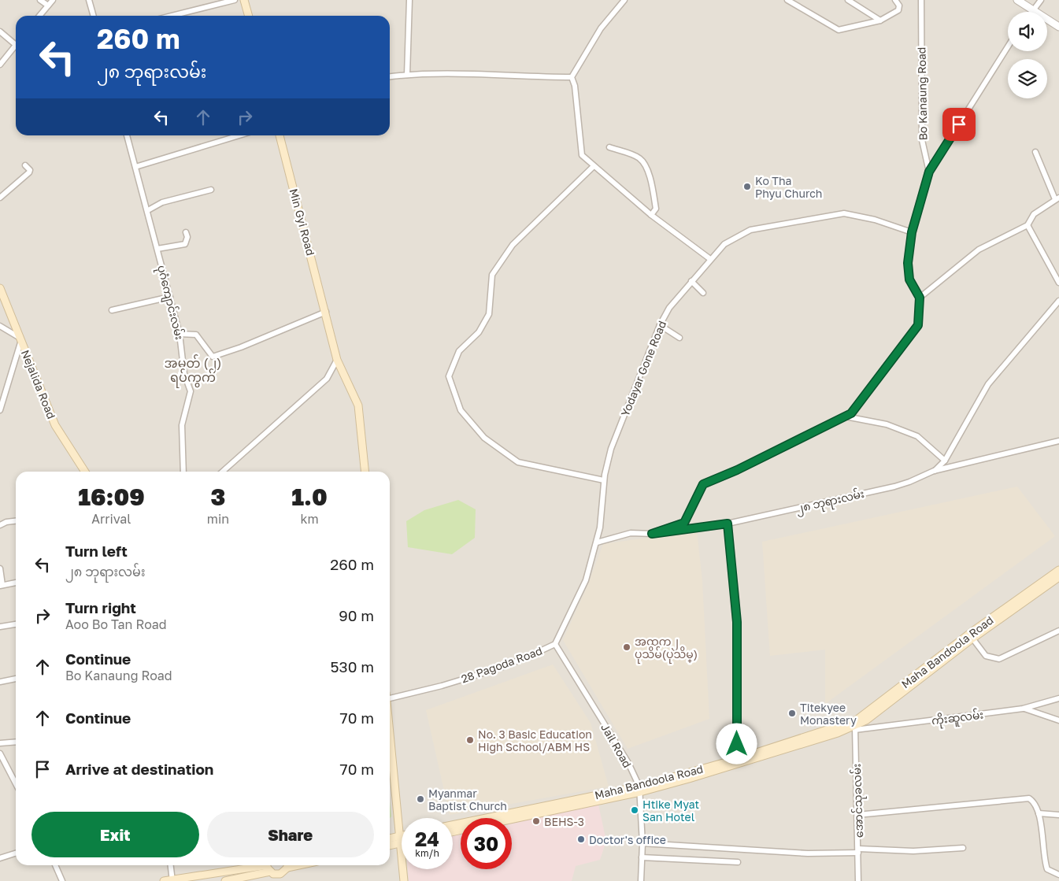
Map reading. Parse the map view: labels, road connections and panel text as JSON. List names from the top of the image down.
{
  "streets": {
    "main road": ["Min Gyi Road", "Nejalida Road", "Maha Bandoola Road"],
    "street": [
      "Bo Kanaung Road",
      "ပုဂံကျောင်းလမ်း",
      "Yodayar Gone Road",
      "၂၈ ဘုရားလမ်း",
      "28 Pagoda Road",
      "ကိုးဆူလမ်း",
      "Jail Road",
      "အောင်သုခလမ်း"
    ]
  },
  "crossings": [
    ["Bo Kanaung Road", "Yodayar Gone Road"],
    ["Yodayar Gone Road", "၂၈ ဘုရားလမ်း"],
    ["Yodayar Gone Road", "28 Pagoda Road"],
    ["၂၈ ဘုရားလမ်း", "28 Pagoda Road"],
    ["Maha Bandoola Road", "ကိုးဆူလမ်း"],
    ["Maha Bandoola Road", "Jail Road"],
    ["Maha Bandoola Road", "အောင်သုခလမ်း"],
    ["28 Pagoda Road", "Jail Road"],
    ["ကိုးဆူလမ်း", "အောင်သုခလမ်း"]
  ],
  "districts": ["အမှတ် (၂) ရပ်ကွက်"],
  "places": [
    "Ko Tha Phyu Church",
    "အထက၂ ပုသိမ်(ပုသိမ္)",
    "Titekyee Monastery",
    "No. 3 Basic Education High School/ABM HS",
    "Myanmar Baptist Church",
    "Htike Myat San Hotel",
    "BEHS-3",
    "Doctor's office"
  ],
  "page": {
    "turn": ["260 m", "၂၈ ဘုရားလမ်း"],
    "eta": [
      "16:09",
      "Arrival",
      "3",
      "min",
      "1.0",
      "km"
    ],
    "list": [
      {
        "name": "Turn left",
        "note": "၂၈ ဘုရားလမ်း",
        "value": "260 m"
      },
      {
        "name": "Turn right",
        "note": "Aoo Bo Tan Road",
        "value": "90 m"
      },
      {
        "name": "Continue",
        "note": "Bo Kanaung Road",
        "value": "530 m"
      },
      {
        "name": "Continue",
        "value": "70 m"
      },
      {
        "name": "Arrive at destination",
        "value": "70 m"
      }
    ],
    "buttons": ["Exit", "Share"],
    "speed": "24 km/h",
    "limit": "30"
  }
}
